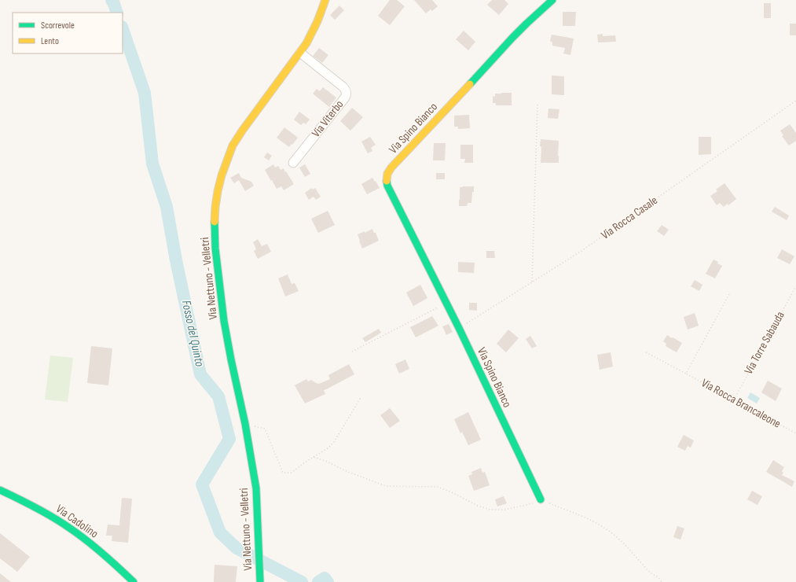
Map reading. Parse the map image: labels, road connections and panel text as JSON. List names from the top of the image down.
{
  "streets": {
    "street": [
      "Via Viterbo",
      "Via Spino Bianco",
      "Via Nettuno - Velletri",
      "Via Cadolino"
    ],
    "path": ["Via Rocca Casale", "Via Torre Sabauda", "Via Rocca Brancaleone"]
  },
  "crossings": [
    ["Via Viterbo", "Via Nettuno - Velletri"],
    ["Via Spino Bianco", "Via Rocca Casale"],
    ["Via Torre Sabauda", "Via Rocca Brancaleone"]
  ],
  "water": ["Fosso del Quinto"],
  "legend": ["Scorrevole", "Lento"]
}
